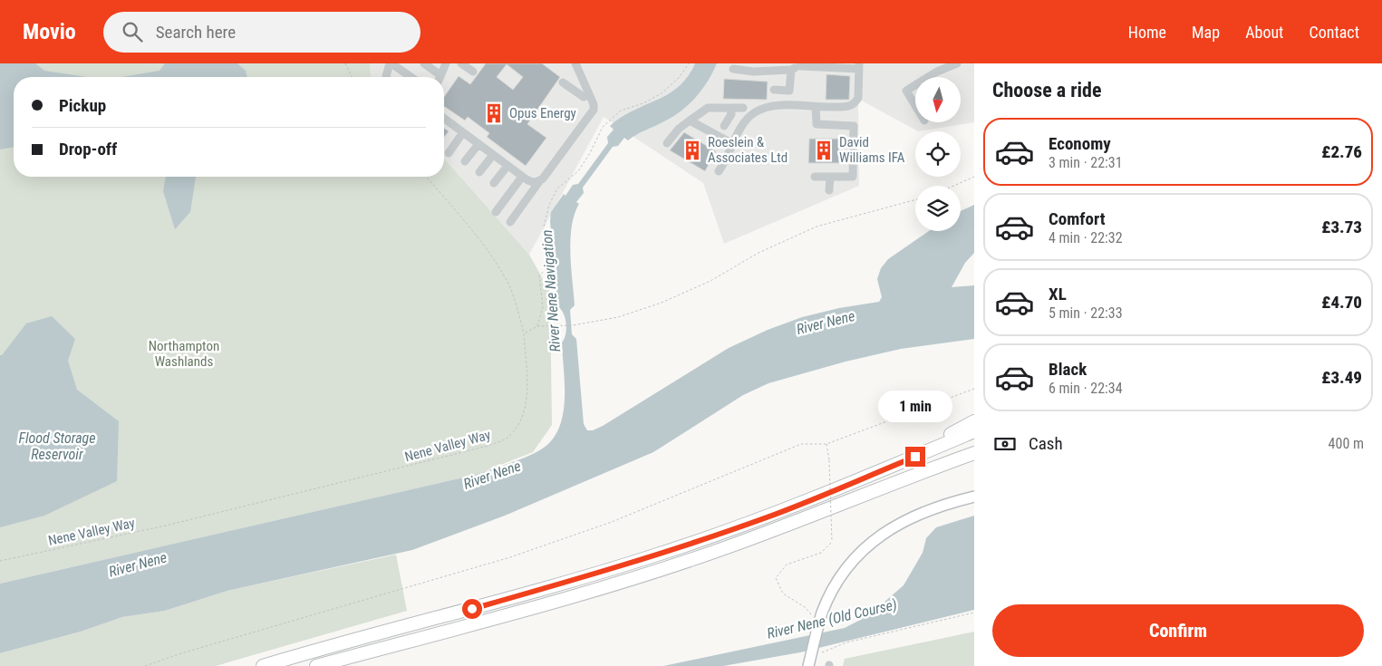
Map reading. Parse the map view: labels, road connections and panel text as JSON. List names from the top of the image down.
{
  "streets": {
    "path": ["Nene Valley Way"]
  },
  "water": [
    "River Nene Navigation",
    "River Nene",
    "Flood Storage Reservoir",
    "River Nene (Old Course)"
  ],
  "parks": ["Northampton Washlands"],
  "places": {
    "building": ["Opus Energy", "Roeslein & Associates Ltd", "David Williams IFA"]
  },
  "north": "bottom",
  "page": {
    "header": "Movio",
    "search": "Search here",
    "nav": [
      "Home",
      "Map",
      "About",
      "Contact"
    ],
    "heading": "Choose a ride",
    "banner": ["Pickup", "Drop-off"],
    "list": [
      {
        "name": "Economy",
        "note": "3 min · 22:31",
        "value": "£2.76"
      },
      {
        "name": "Comfort",
        "note": "4 min · 22:32",
        "value": "£3.73"
      },
      {
        "name": "XL",
        "note": "5 min · 22:33",
        "value": "£4.70"
      },
      {
        "name": "Black",
        "note": "6 min · 22:34",
        "value": "£3.49"
      }
    ],
    "bubble": "1 min",
    "pay": ["Cash", "400 m"],
    "buttons": "Confirm"
  }
}
